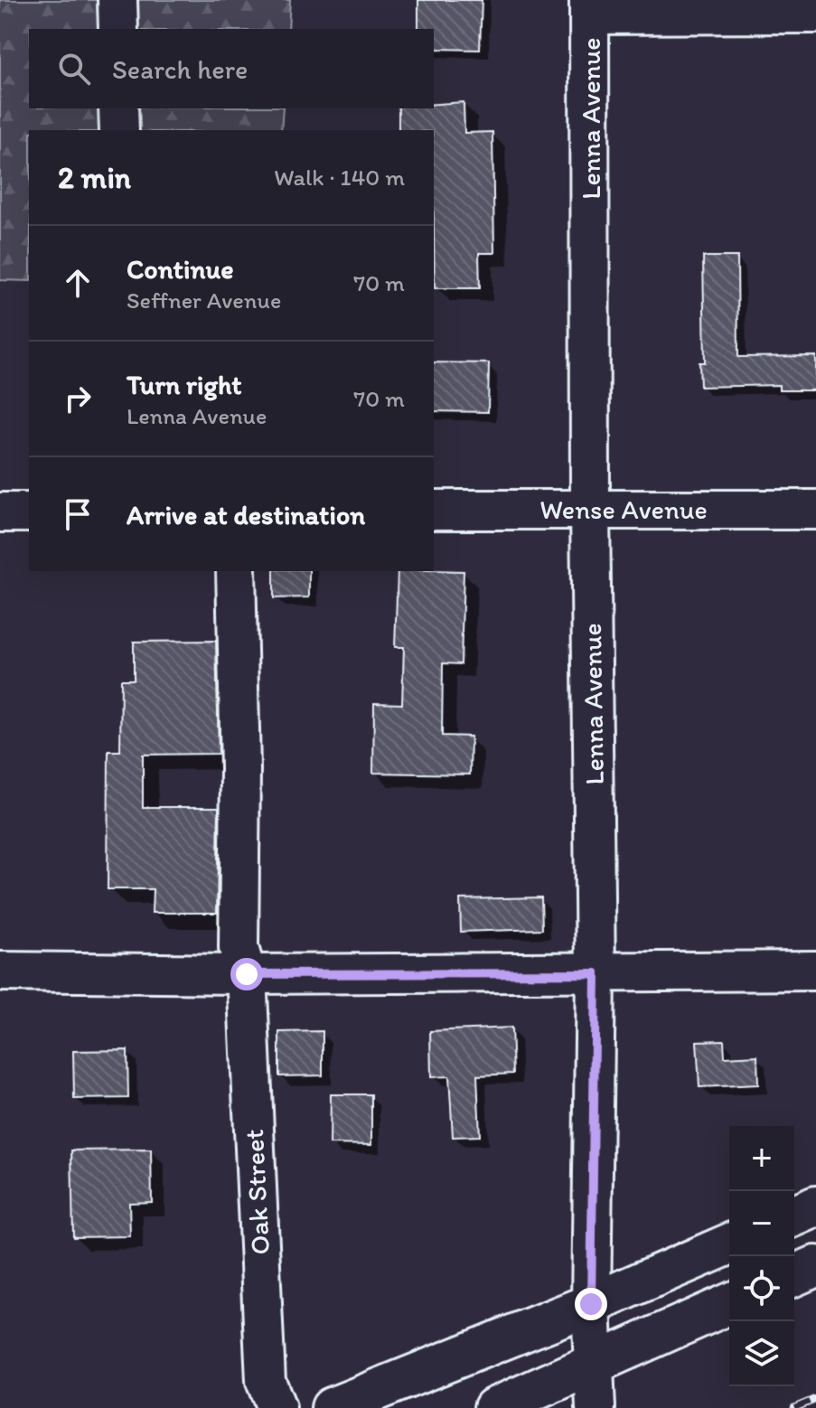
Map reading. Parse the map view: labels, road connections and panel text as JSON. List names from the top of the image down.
{
  "streets": {
    "street": ["Lenna Avenue", "Wense Avenue", "Oak Street"]
  },
  "crossings": [
    ["Lenna Avenue", "Wense Avenue"]
  ],
  "page": {
    "search": "Search here",
    "heading": ["2 min", "Walk · 140 m"],
    "list": [
      ["Continue", "Seffner Avenue", "70 m"],
      ["Turn right", "Lenna Avenue", "70 m"],
      "Arrive at destination"
    ],
    "map_buttons": ["+", "−"]
  }
}
